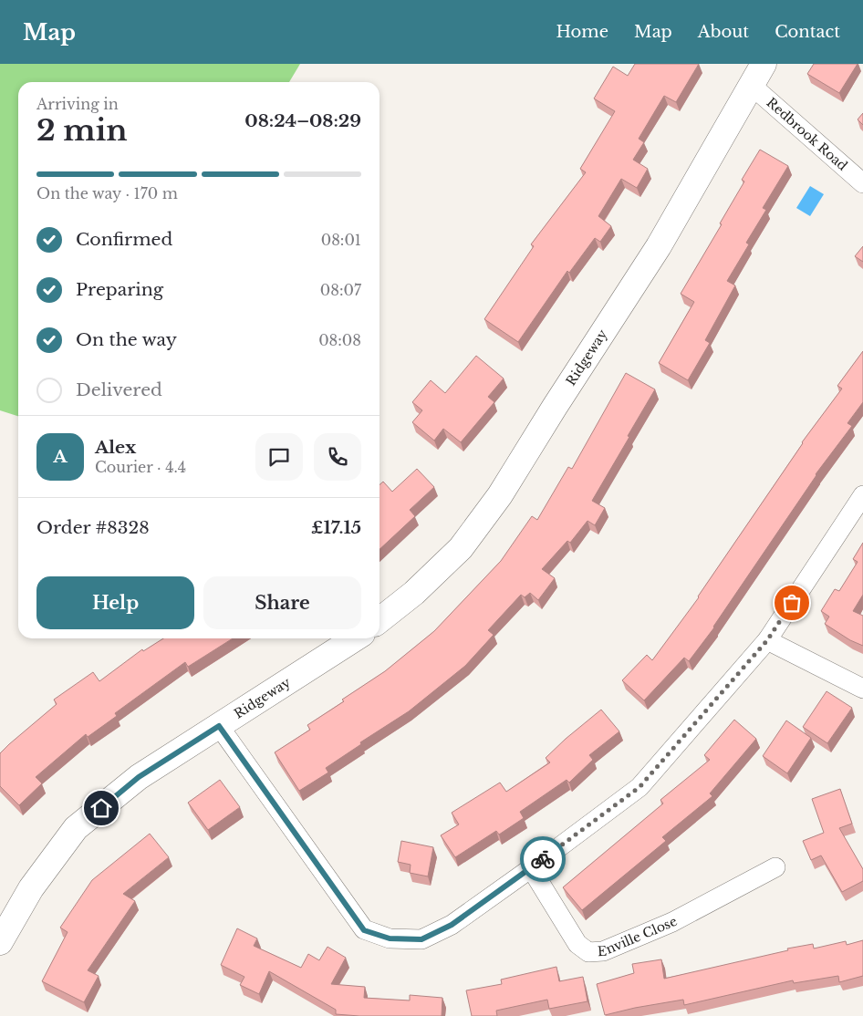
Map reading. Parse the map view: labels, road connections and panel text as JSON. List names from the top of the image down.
{
  "streets": {
    "street": ["Redbrook Road", "Ridgeway", "Enville Close"]
  },
  "crossings": [
    ["Redbrook Road", "Ridgeway"]
  ],
  "page": {
    "header": "Map",
    "nav": [
      "Home",
      "Map",
      "About",
      "Contact"
    ],
    "heading": ["2 min", "Arriving in", "08:24–08:29"],
    "panel": [
      "Alex",
      "Courier · 4.4",
      "Order #8328",
      "£17.15"
    ],
    "bar": "On the way · 170 m",
    "list": [
      ["Confirmed", "08:01"],
      ["Preparing", "08:07"],
      ["On the way", "08:08"],
      "Delivered"
    ],
    "round": "A",
    "buttons": ["Help", "Share"]
  }
}
